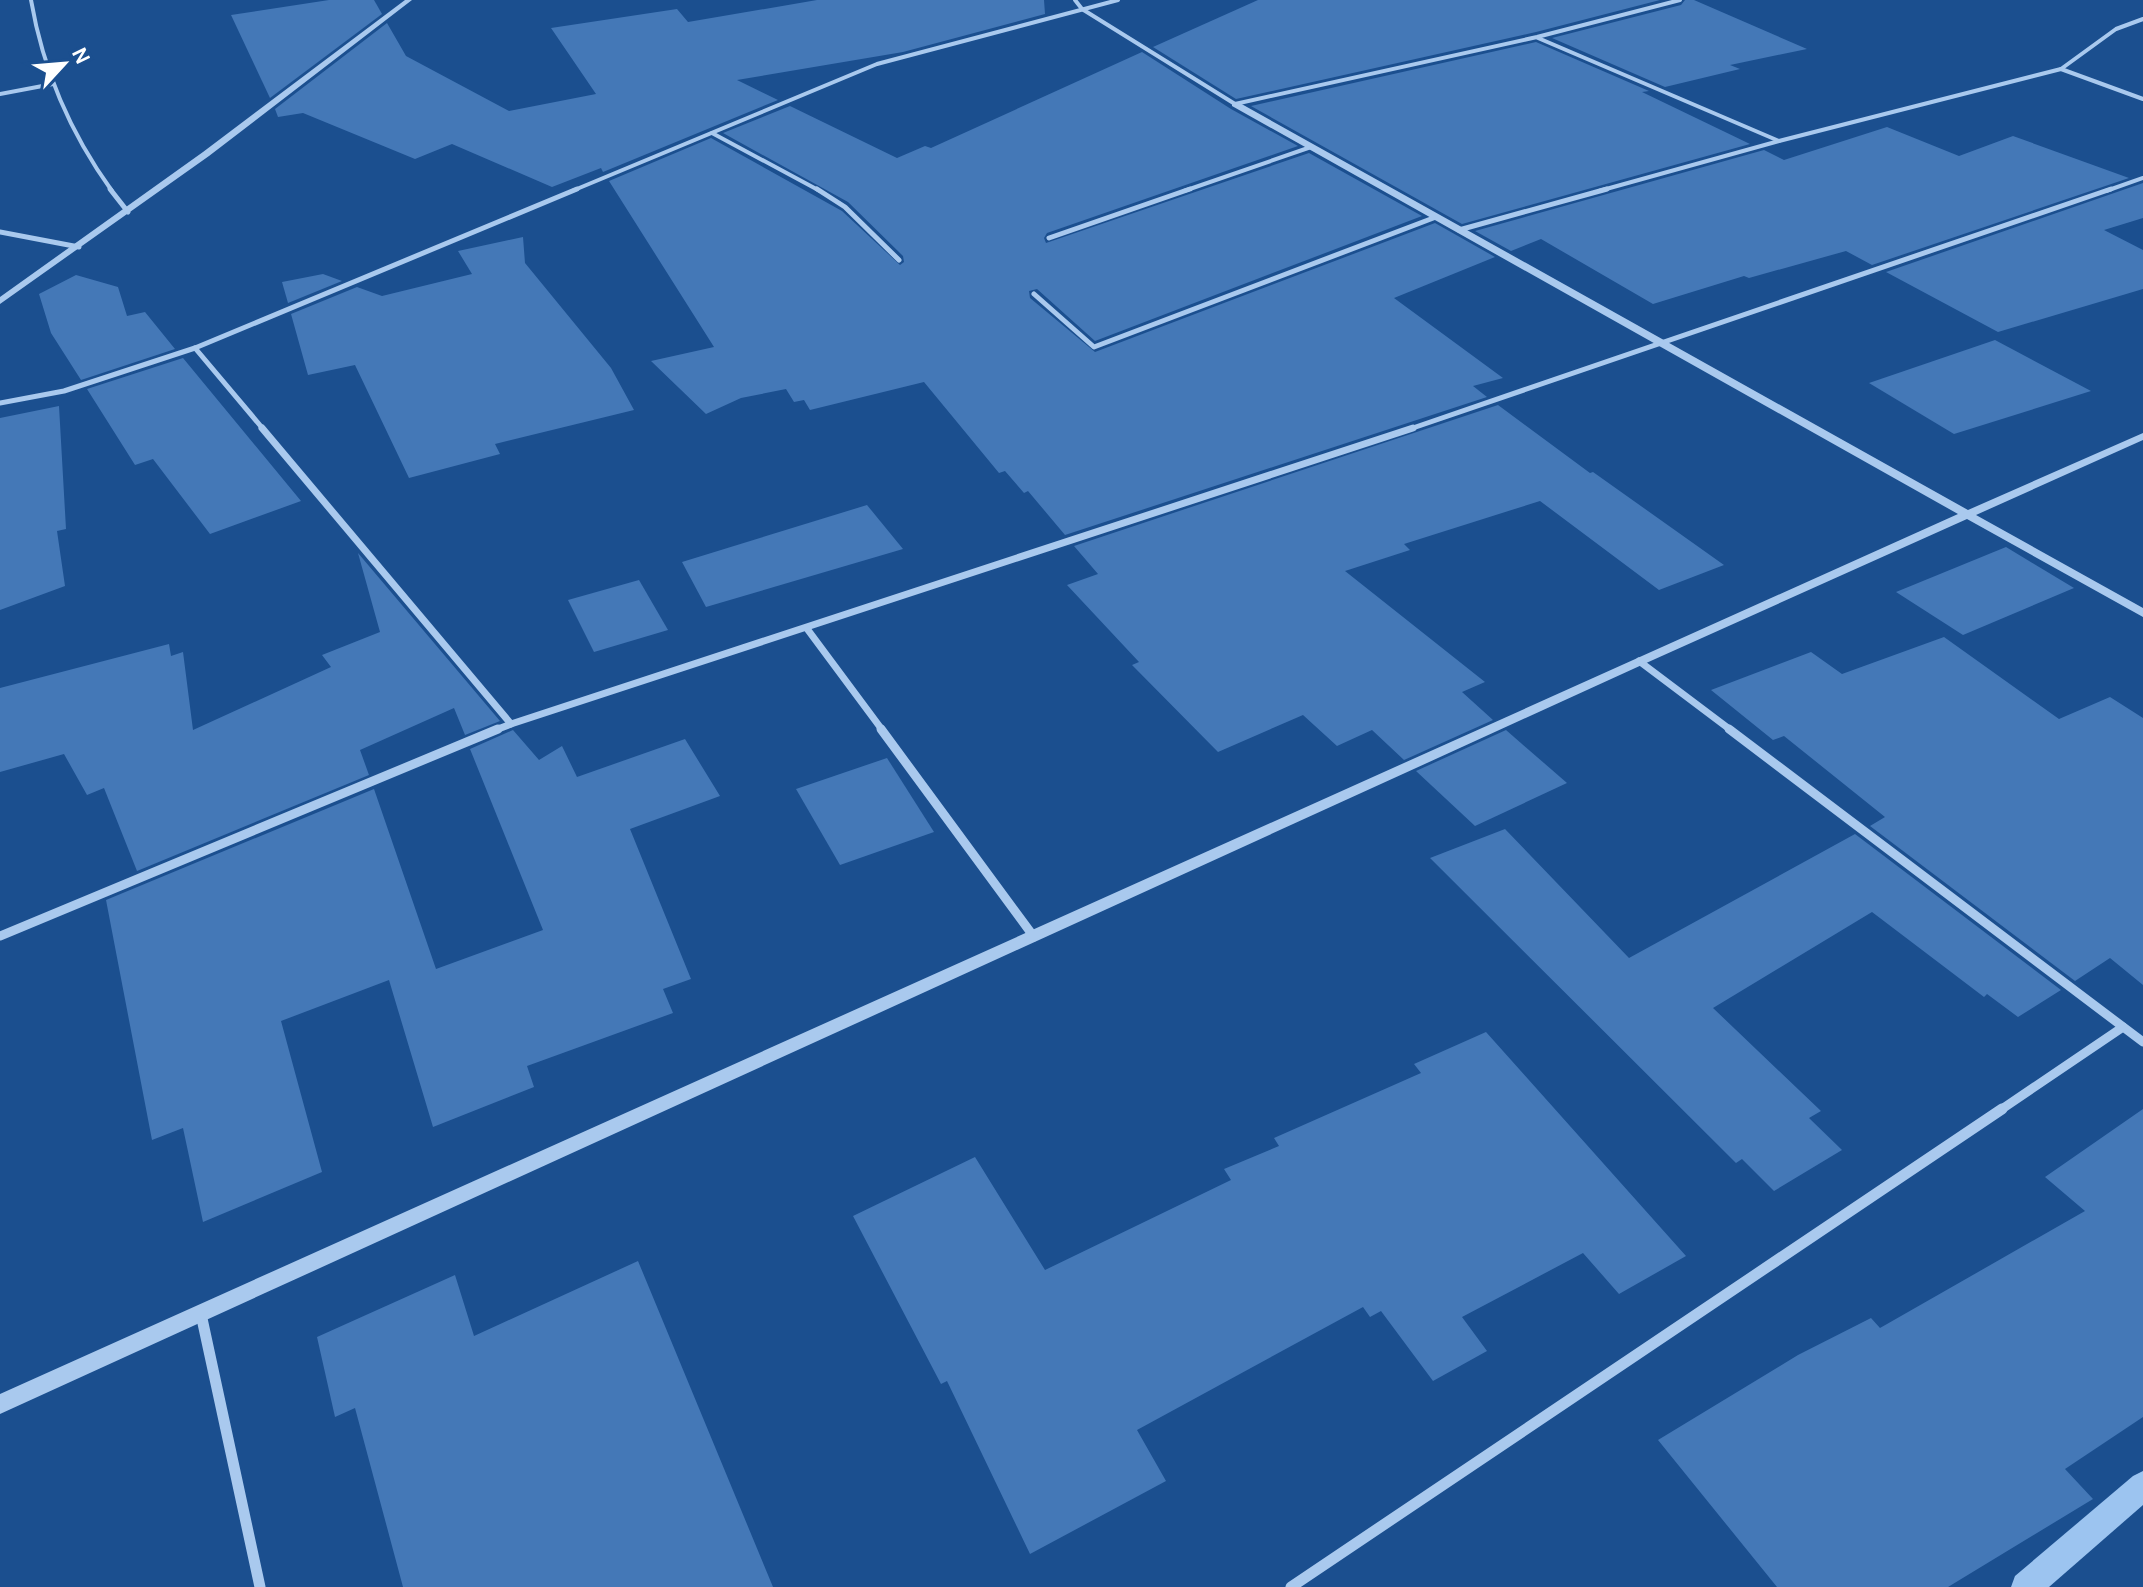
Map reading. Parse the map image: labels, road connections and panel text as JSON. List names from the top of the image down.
{
  "north": "top right"
}
